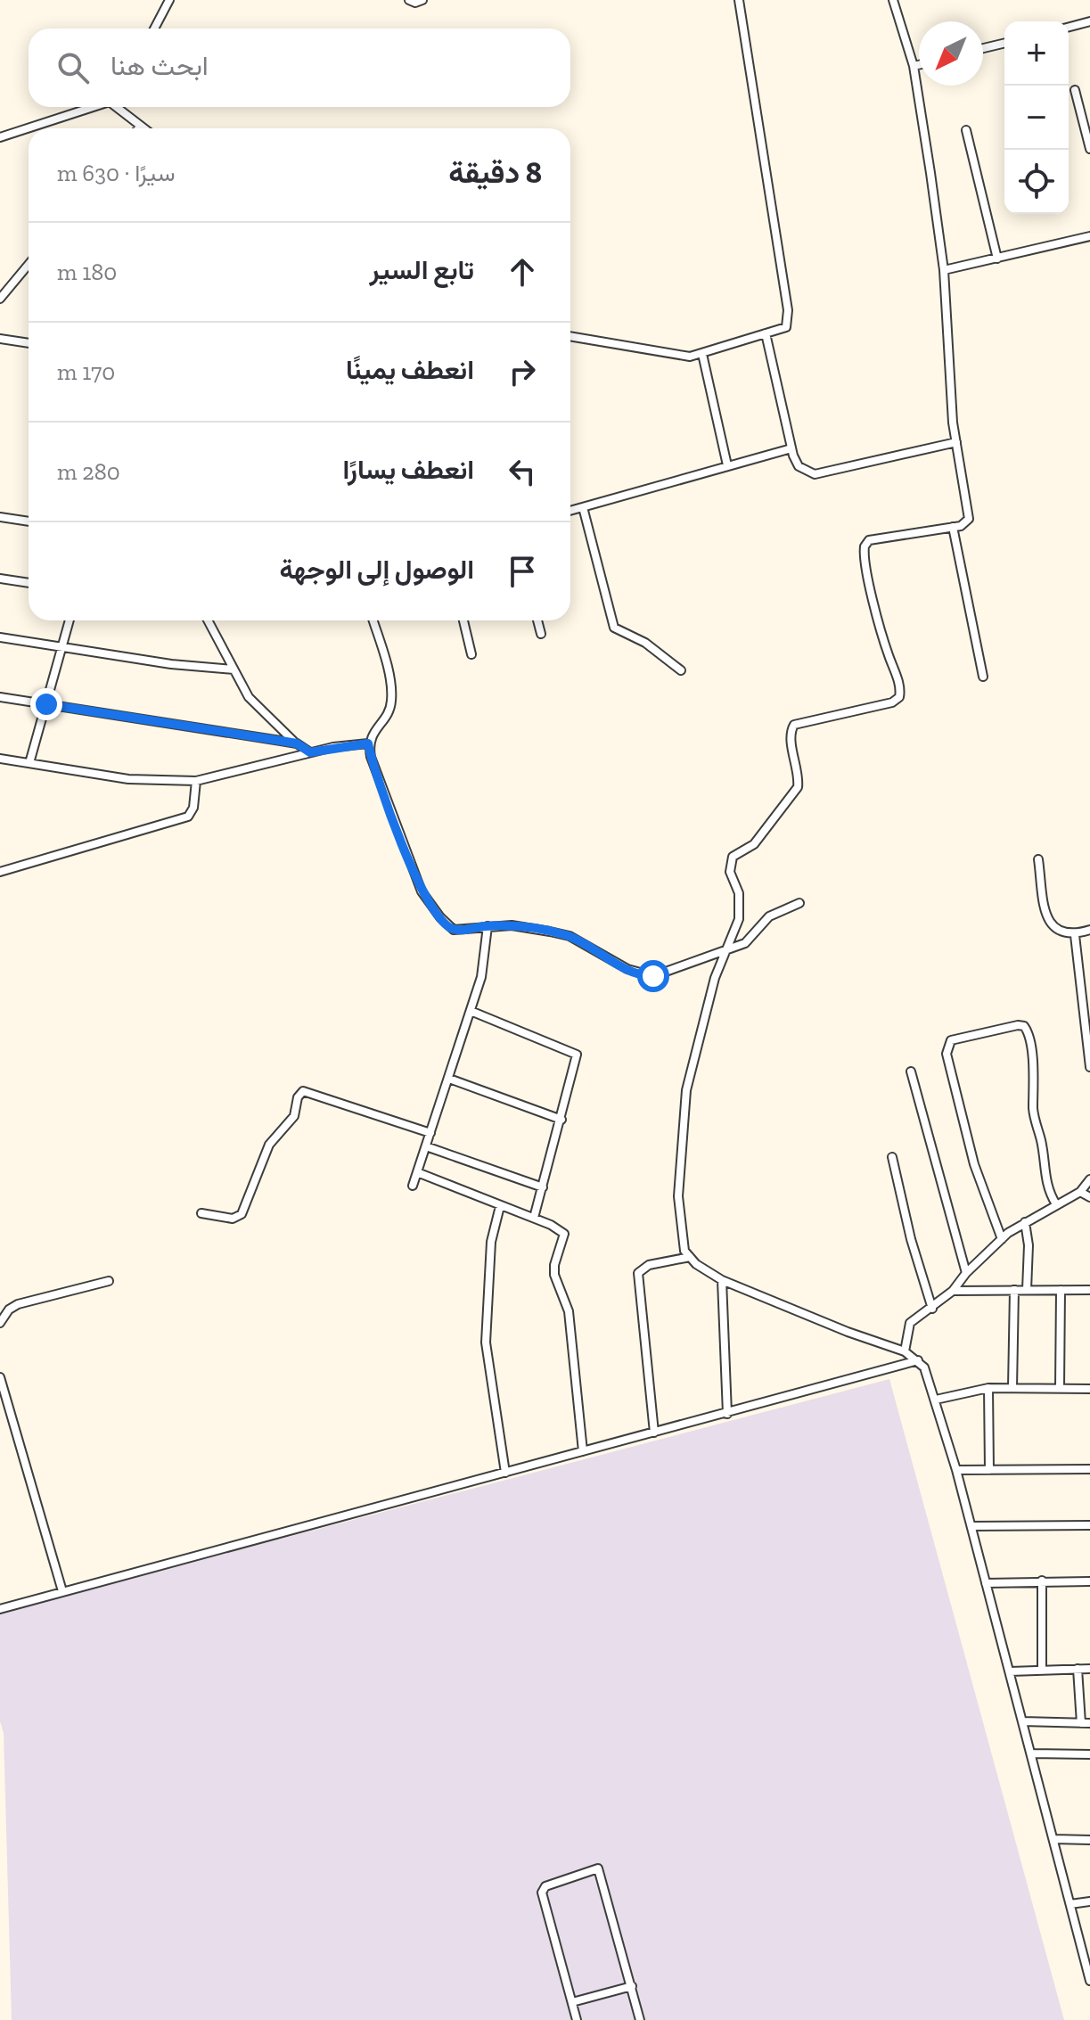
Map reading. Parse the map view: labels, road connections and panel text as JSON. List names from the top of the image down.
{
  "north": "bottom left",
  "page": {
    "map_buttons": ["+", "−"],
    "search": "ابحث هنا",
    "heading": ["8 دقيقة", "سيرًا · 630 m"],
    "list": [
      ["تابع السير", "180 m"],
      ["انعطف يمينًا", "170 m"],
      ["انعطف يسارًا", "280 m"],
      "الوصول إلى الوجهة"
    ]
  }
}
